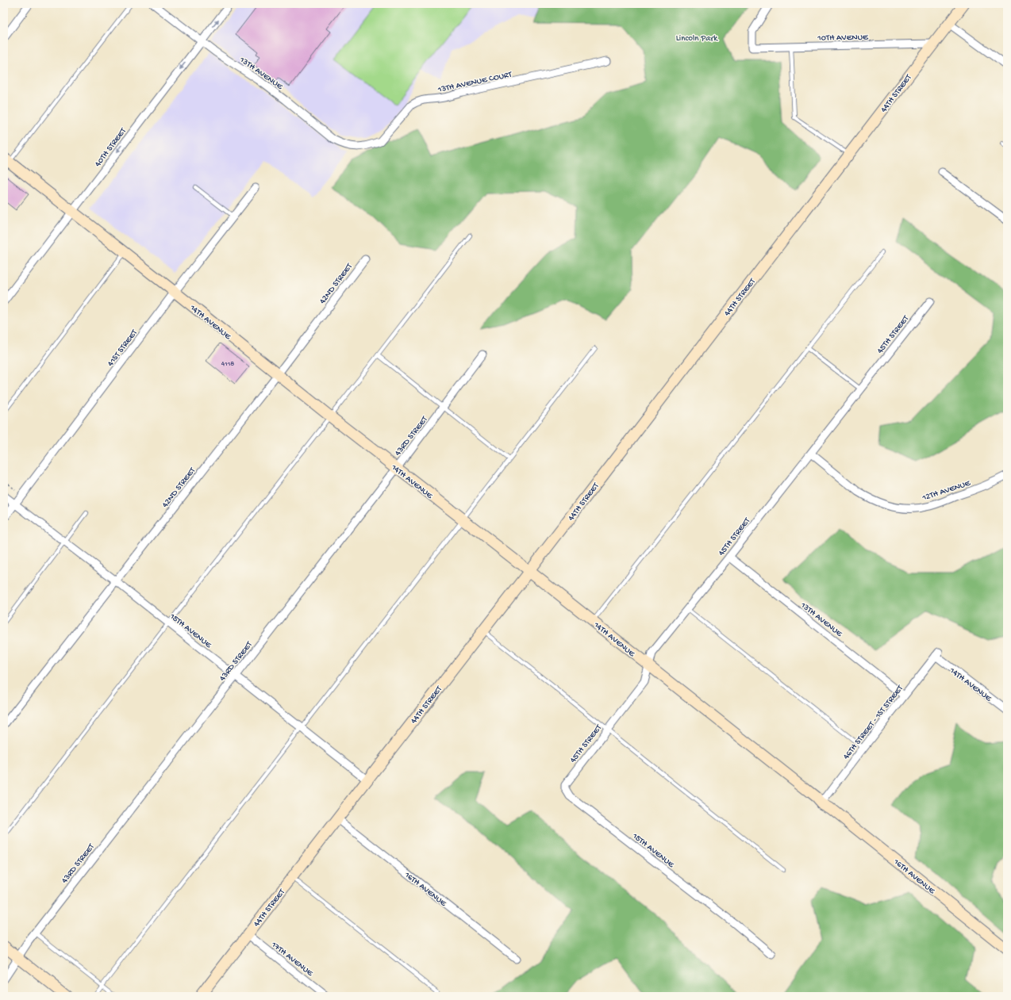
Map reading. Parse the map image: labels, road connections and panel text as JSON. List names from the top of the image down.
{
  "streets": {
    "street": [
      "10TH AVENUE",
      "13TH AVENUE",
      "13TH AVENUE COURT",
      "44TH STREET",
      "40TH STREET",
      "42ND STREET",
      "14TH AVENUE",
      "45TH STREET",
      "41ST STREET",
      "43RD STREET",
      "12TH AVENUE",
      "15TH AVENUE",
      "46TH STREET - 1ST STREET",
      "16TH AVENUE",
      "17TH AVENUE"
    ]
  },
  "crossings": [
    ["10TH AVENUE", "44TH STREET"],
    ["13TH AVENUE", "13TH AVENUE COURT"],
    ["13TH AVENUE", "40TH STREET"],
    ["13TH AVENUE", "45TH STREET"],
    ["13TH AVENUE", "46TH STREET - 1ST STREET"],
    ["44TH STREET", "14TH AVENUE"],
    ["44TH STREET", "15TH AVENUE"],
    ["44TH STREET", "16TH AVENUE"],
    ["44TH STREET", "17TH AVENUE"],
    ["40TH STREET", "14TH AVENUE"],
    ["42ND STREET", "14TH AVENUE"],
    ["42ND STREET", "15TH AVENUE"],
    ["14TH AVENUE", "45TH STREET"],
    ["14TH AVENUE", "41ST STREET"],
    ["14TH AVENUE", "43RD STREET"],
    ["14TH AVENUE", "46TH STREET - 1ST STREET"],
    ["14TH AVENUE", "16TH AVENUE"],
    ["45TH STREET", "12TH AVENUE"],
    ["45TH STREET", "15TH AVENUE"],
    ["41ST STREET", "15TH AVENUE"],
    ["43RD STREET", "15TH AVENUE"],
    ["46TH STREET - 1ST STREET", "16TH AVENUE"]
  ],
  "parks": ["Lincoln Park"],
  "house_numbers": ["4118"]
}
